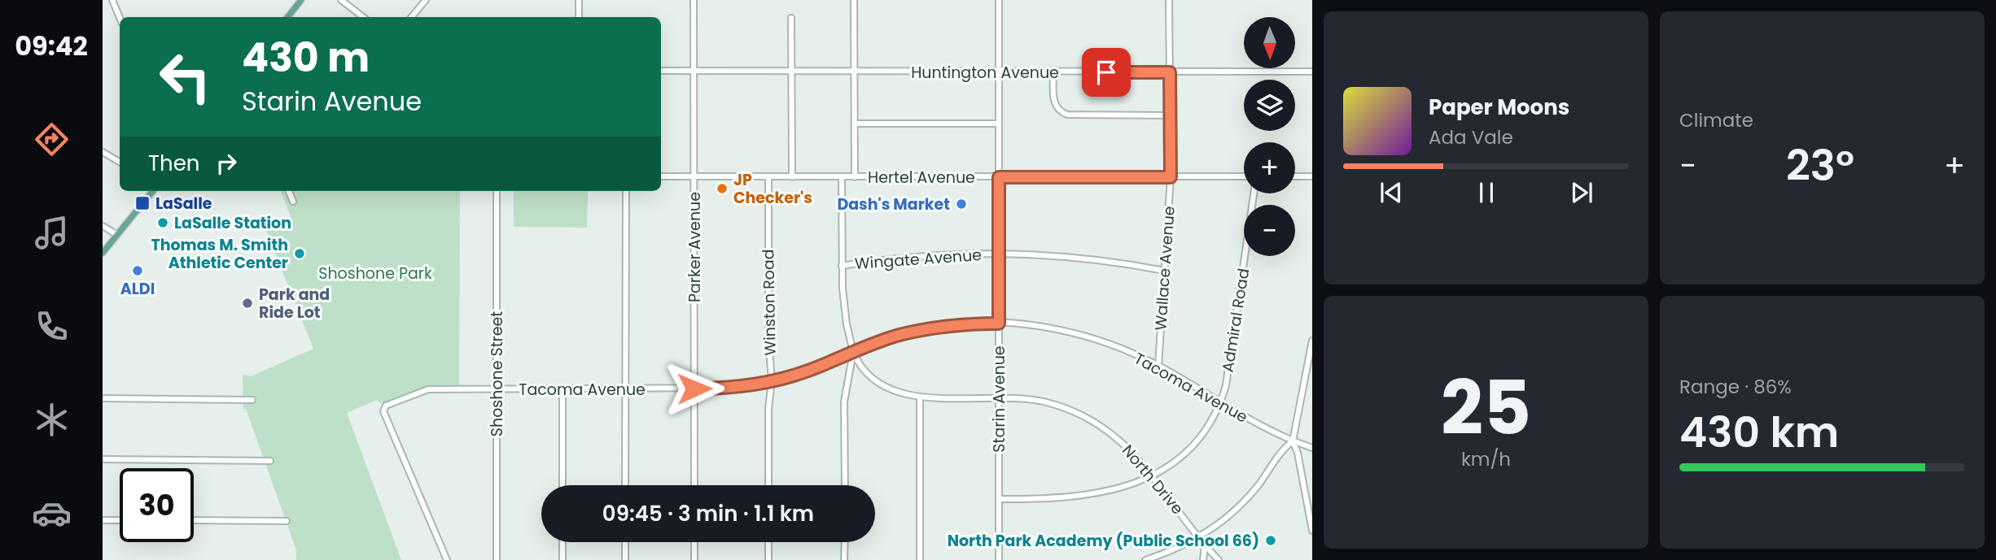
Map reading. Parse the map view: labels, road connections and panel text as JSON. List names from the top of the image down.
{
  "streets": {
    "street": [
      "Huntington Avenue",
      "Hertel Avenue",
      "Parker Avenue",
      "Wingate Avenue",
      "Wallace Avenue",
      "Winston Road",
      "Admiral Road",
      "Shoshone Street",
      "Tacoma Avenue",
      "Starin Avenue",
      "North Drive"
    ]
  },
  "crossings": [
    ["Huntington Avenue", "Parker Avenue"],
    ["Huntington Avenue", "Wallace Avenue"],
    ["Huntington Avenue", "Starin Avenue"],
    ["Hertel Avenue", "Parker Avenue"],
    ["Hertel Avenue", "Wallace Avenue"],
    ["Hertel Avenue", "Winston Road"],
    ["Hertel Avenue", "Starin Avenue"],
    ["Parker Avenue", "Tacoma Avenue"],
    ["Wingate Avenue", "Wallace Avenue"],
    ["Wingate Avenue", "Starin Avenue"],
    ["Wallace Avenue", "Tacoma Avenue"],
    ["Winston Road", "Tacoma Avenue"],
    ["Admiral Road", "Tacoma Avenue"],
    ["Admiral Road", "Starin Avenue"],
    ["Admiral Road", "North Drive"],
    ["Shoshone Street", "Tacoma Avenue"],
    ["Tacoma Avenue", "Starin Avenue"],
    ["Tacoma Avenue", "North Drive"],
    ["Starin Avenue", "North Drive"]
  ],
  "parks": ["Shoshone Park"],
  "places": {
    "other": [
      "JP Checker's",
      "Dash's Market",
      "LaSalle Station",
      "Thomas M. Smith Athletic Center",
      "ALDI",
      "Park and Ride Lot",
      "North Park Academy (Public School 66)"
    ],
    "transit": ["LaSalle"]
  },
  "north": "bottom",
  "page": {
    "tabs": "09:42",
    "tile": [
      "Climate",
      ["25", "km/h"],
      ["Range · 86%", "430 km"]
    ],
    "map_buttons": ["+", "−"],
    "turn": ["430 m", "Starin Avenue"],
    "song": ["Paper Moons", "Ada Vale"],
    "then": "Then",
    "heat": ["−", "23°", "+"],
    "limit": "30",
    "trip": "09:45 · 3 min · 1.1 km"
  }
}
